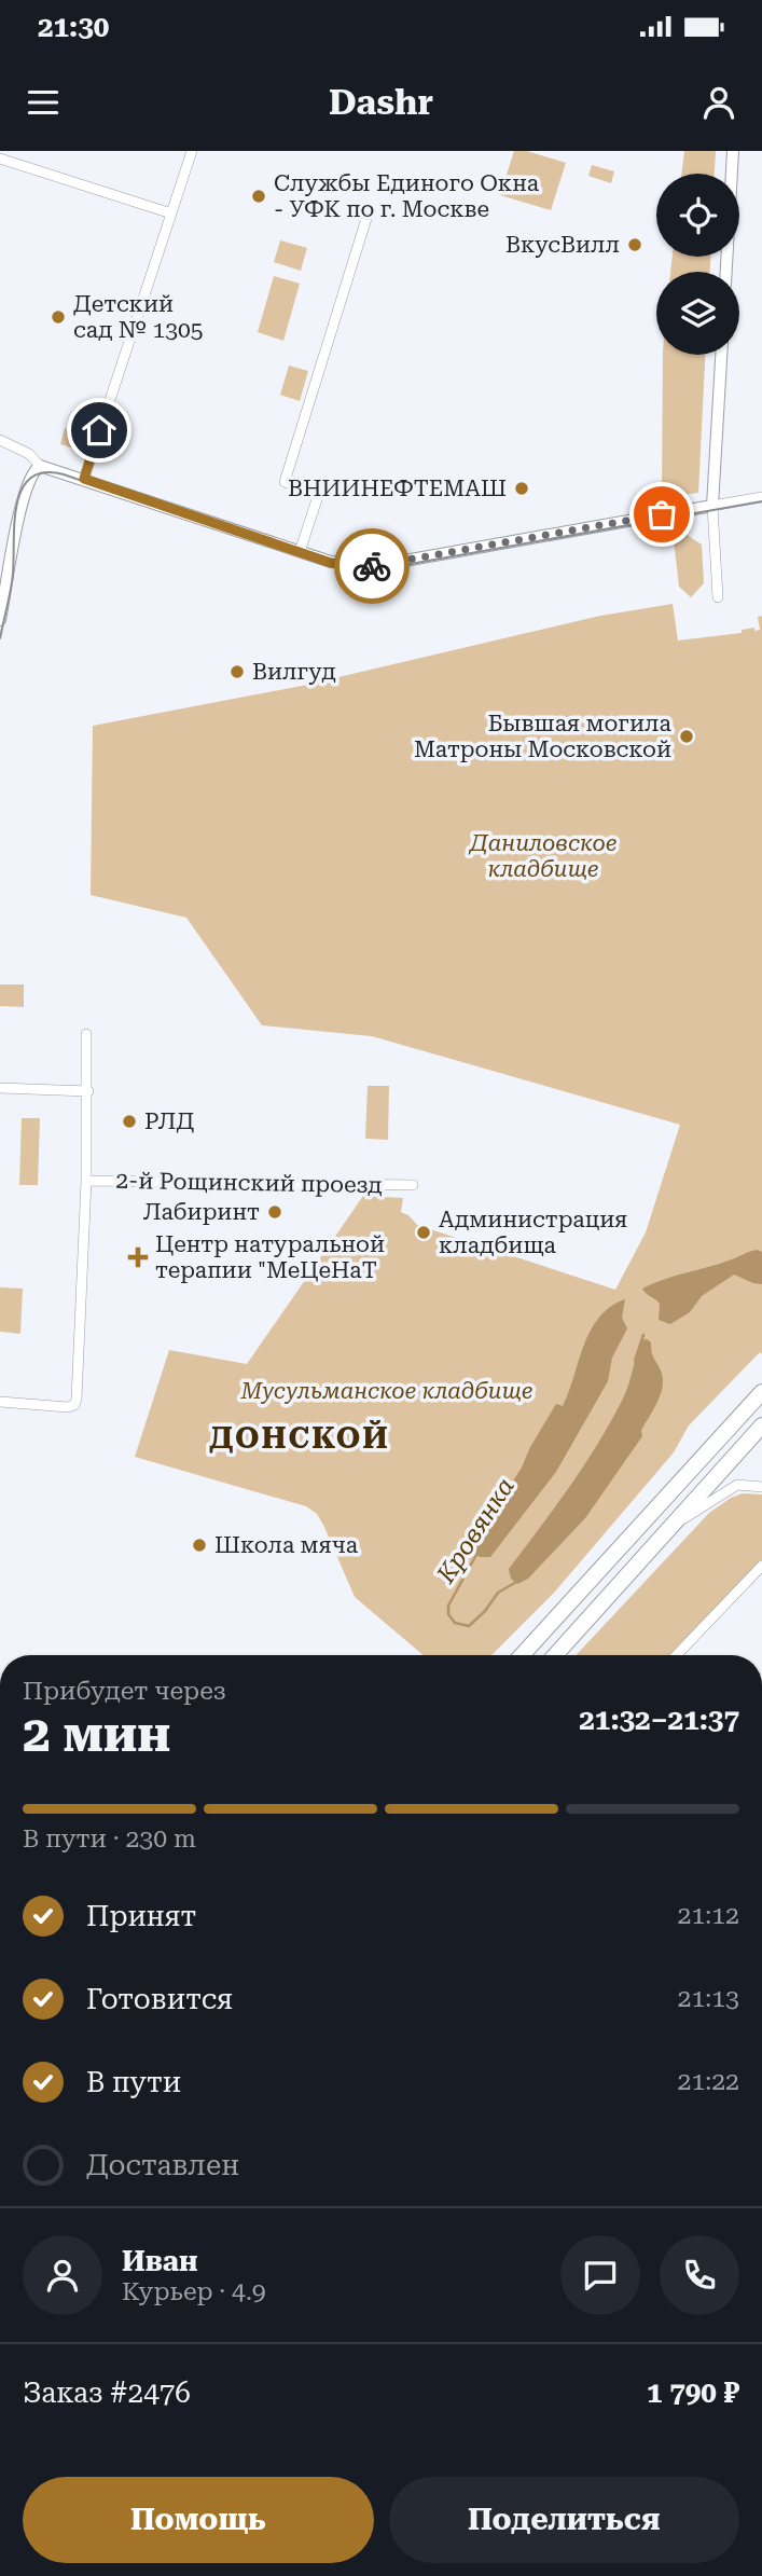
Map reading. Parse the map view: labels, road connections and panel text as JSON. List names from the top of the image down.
{
  "streets": {
    "street": ["2-й Рощинский проезд"]
  },
  "districts": ["ДОНСКОЙ"],
  "water": ["Кровянка"],
  "parks": ["Даниловское кладбище", "Мусульманское кладбище"],
  "places": {
    "other": [
      "Службы Единого Окна - УФК по г. Москве",
      "ВкусВилл",
      "Детский сад № 1305",
      "ВНИИНЕФТЕМАШ",
      "Вилгуд",
      "Бывшая могила Матроны Московской",
      "РЛД",
      "Лабиринт",
      "Администрация кладбища",
      "Школа мяча"
    ],
    "health": ["Центр натуральной терапии \"МеЦеНаТ"]
  },
  "page": {
    "status": "21:30",
    "header": "Dashr",
    "heading": ["2 мин", "Прибудет через", "21:32–21:37"],
    "panel": [
      "Иван",
      "Курьер · 4.9",
      "Заказ #2476",
      "1 790 ₽"
    ],
    "bar": "В пути · 230 m",
    "list": [
      ["Принят", "21:12"],
      ["Готовится", "21:13"],
      ["В пути", "21:22"],
      "Доставлен"
    ],
    "buttons": ["Помощь", "Поделиться"]
  }
}
